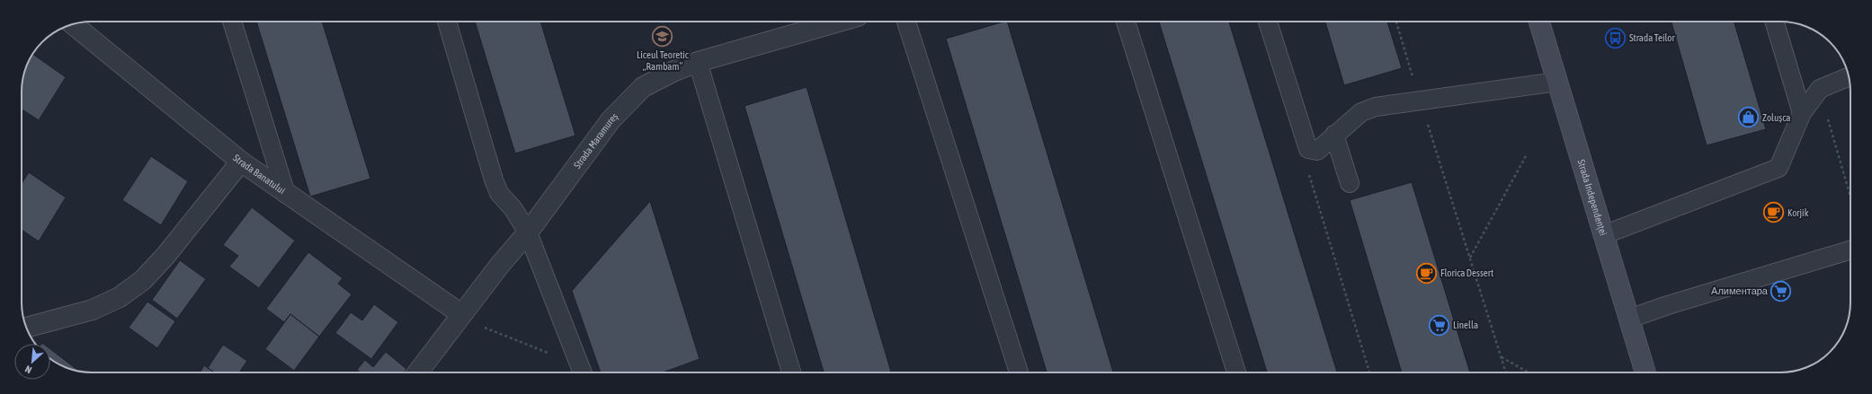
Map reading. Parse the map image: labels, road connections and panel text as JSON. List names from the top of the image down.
{
  "streets": {
    "main road": ["Strada Independenței"],
    "street": ["Strada Maramureș", "Strada Banatului"]
  },
  "crossings": [
    ["Strada Maramureș", "Strada Banatului"]
  ],
  "places": {
    "school or university": ["Liceul Teoretic „Rambam“"],
    "bus stop": ["Strada Teilor"],
    "shop": ["Zolușca"],
    "cafe": ["Korjik", "Florica Dessert"],
    "supermarket": ["Алиментара", "Linella"]
  },
  "north": "bottom left"
}
